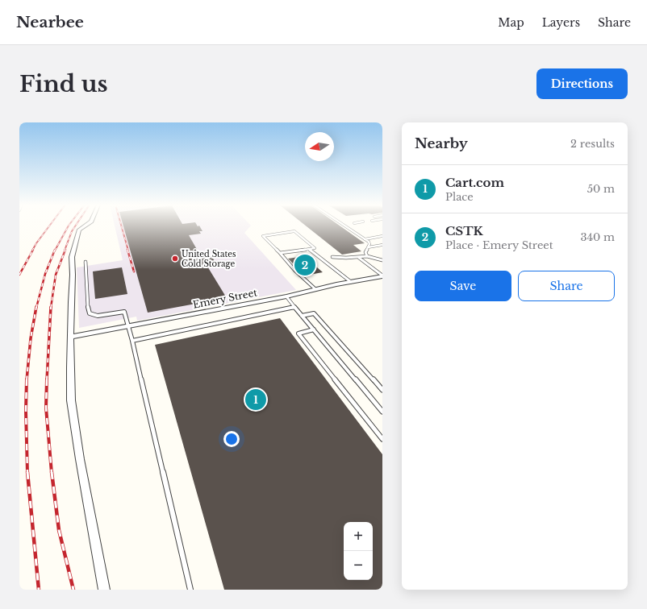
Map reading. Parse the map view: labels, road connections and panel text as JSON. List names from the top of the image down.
{
  "streets": {
    "street": ["Emery Street"]
  },
  "places": ["United States Cold Storage"],
  "north": "left",
  "page": {
    "header": "Nearbee",
    "nav": ["Map", "Layers", "Share"],
    "buttons": [
      "Directions",
      ["Save", "Share"]
    ],
    "title": "Find us",
    "heading": ["Nearby", "2 results"],
    "list": [
      {
        "mark": "1",
        "name": "Cart.com",
        "note": "Place",
        "value": "50 m"
      },
      {
        "mark": "2",
        "name": "CSTK",
        "note": "Place · Emery Street",
        "value": "340 m"
      }
    ],
    "pins": ["2", "1"],
    "map_buttons": ["+", "−"]
  }
}
